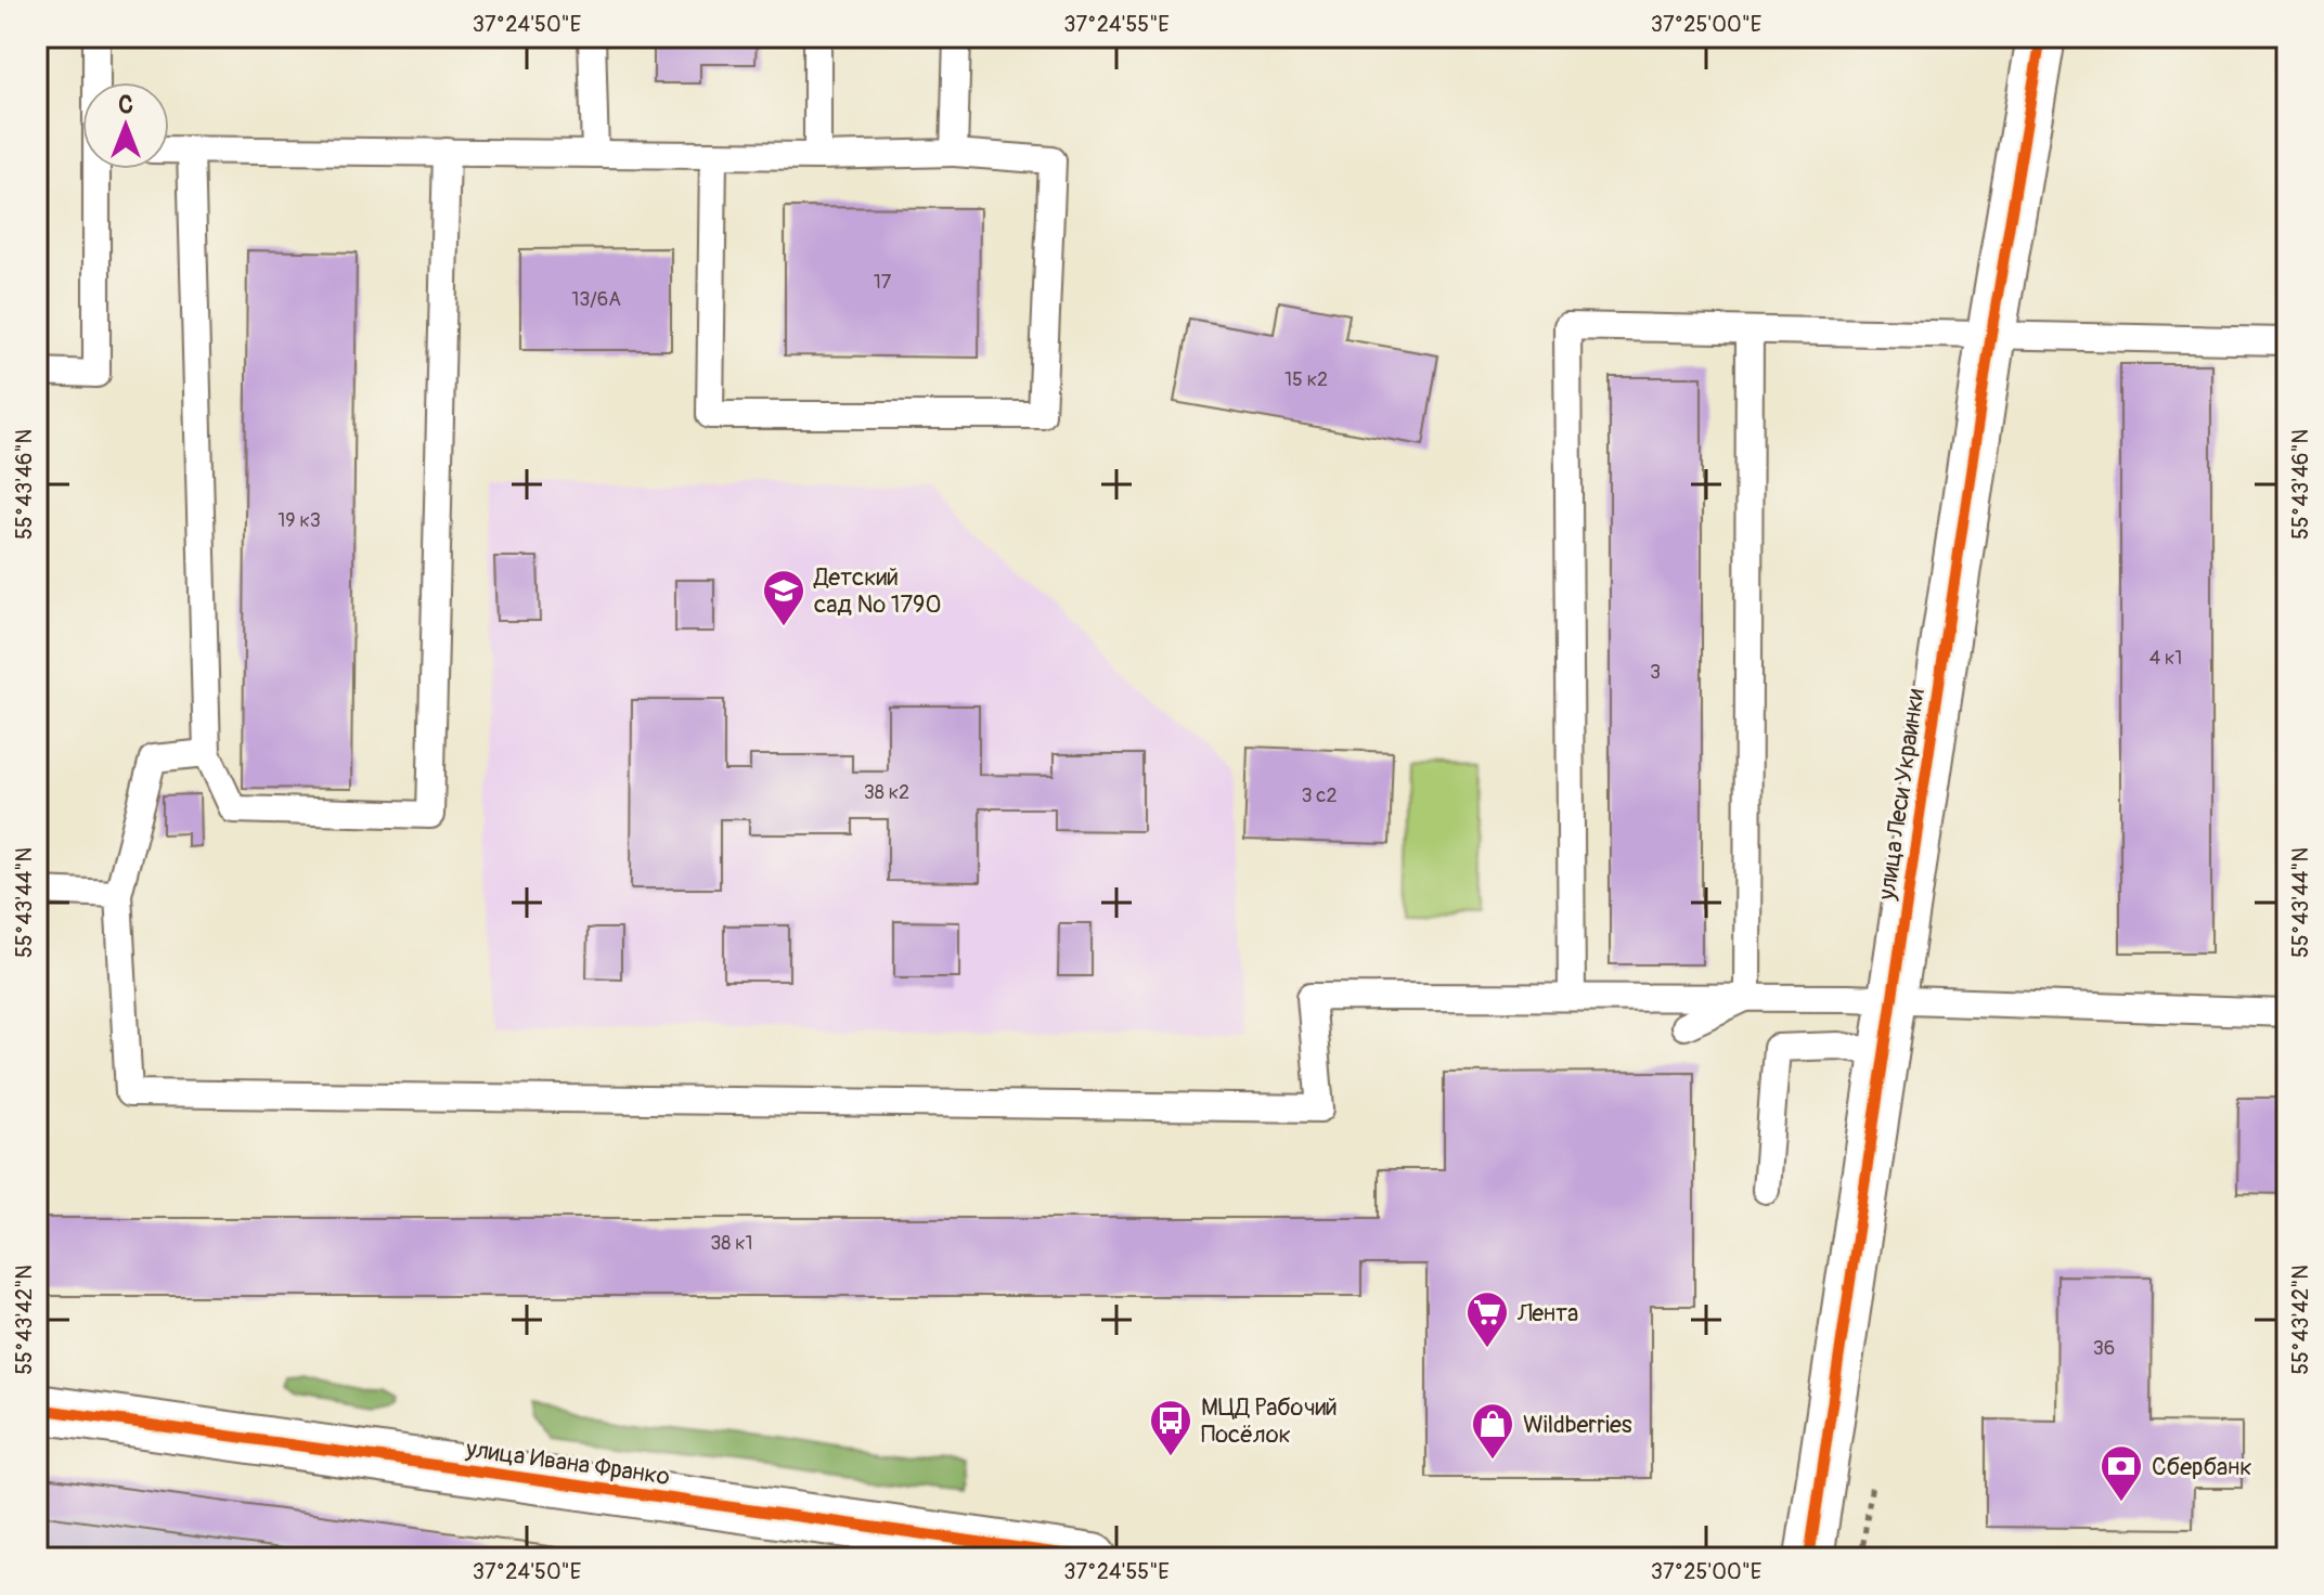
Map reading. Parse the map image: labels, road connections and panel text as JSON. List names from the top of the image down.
{
  "streets": {
    "street": ["улица Леси Украинки", "улица Ивана Франко"]
  },
  "places": {
    "school or university": ["Детский сад № 1790"],
    "supermarket": ["Лента"],
    "bus stop": ["МЦД Рабочий Посёлок"],
    "shop": ["Wildberries"],
    "bank": ["Сбербанк"]
  },
  "house_numbers": [
    "17",
    "13/6А",
    "15 к2",
    "19 к3",
    "4 к1",
    "3",
    "38 к2",
    "3 с2",
    "38 к1",
    "36"
  ],
  "north": "top",
  "coordinates": [
    "37°24'50\"E",
    "37°24'55\"E",
    "37°25'00\"E",
    "55°43'46\"N",
    "55°43'44\"N",
    "55°43'42\"N"
  ]
}
